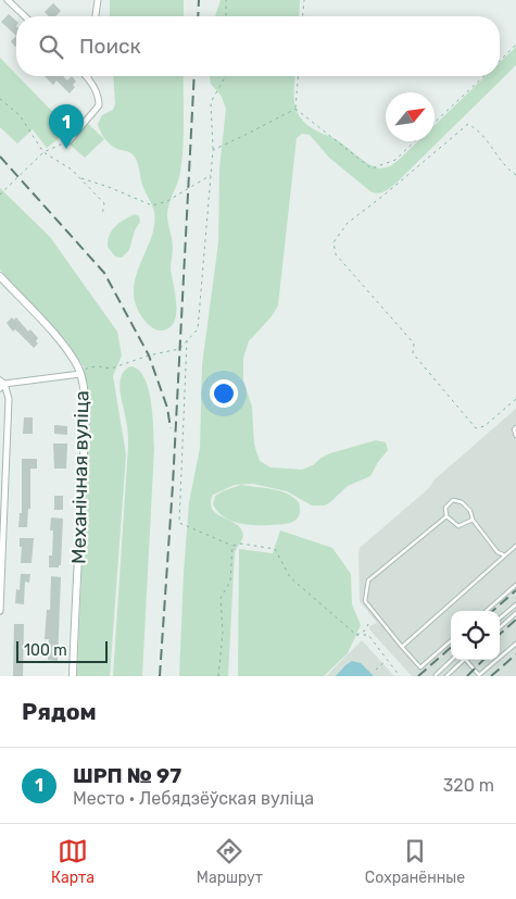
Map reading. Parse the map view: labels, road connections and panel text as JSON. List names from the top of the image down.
{
  "streets": {
    "street": ["Механічная вуліца"]
  },
  "scale_bar": "100 m",
  "north": "top right",
  "page": {
    "search": "Поиск",
    "pins": "1",
    "scale": "100 m",
    "heading": "Рядом",
    "list": [
      {
        "mark": "1",
        "name": "ШРП № 97",
        "note": "Место · Лебядзёўская вуліца",
        "value": "320 m"
      }
    ],
    "nav": ["Карта", "Маршрут", "Сохранённые"]
  }
}
